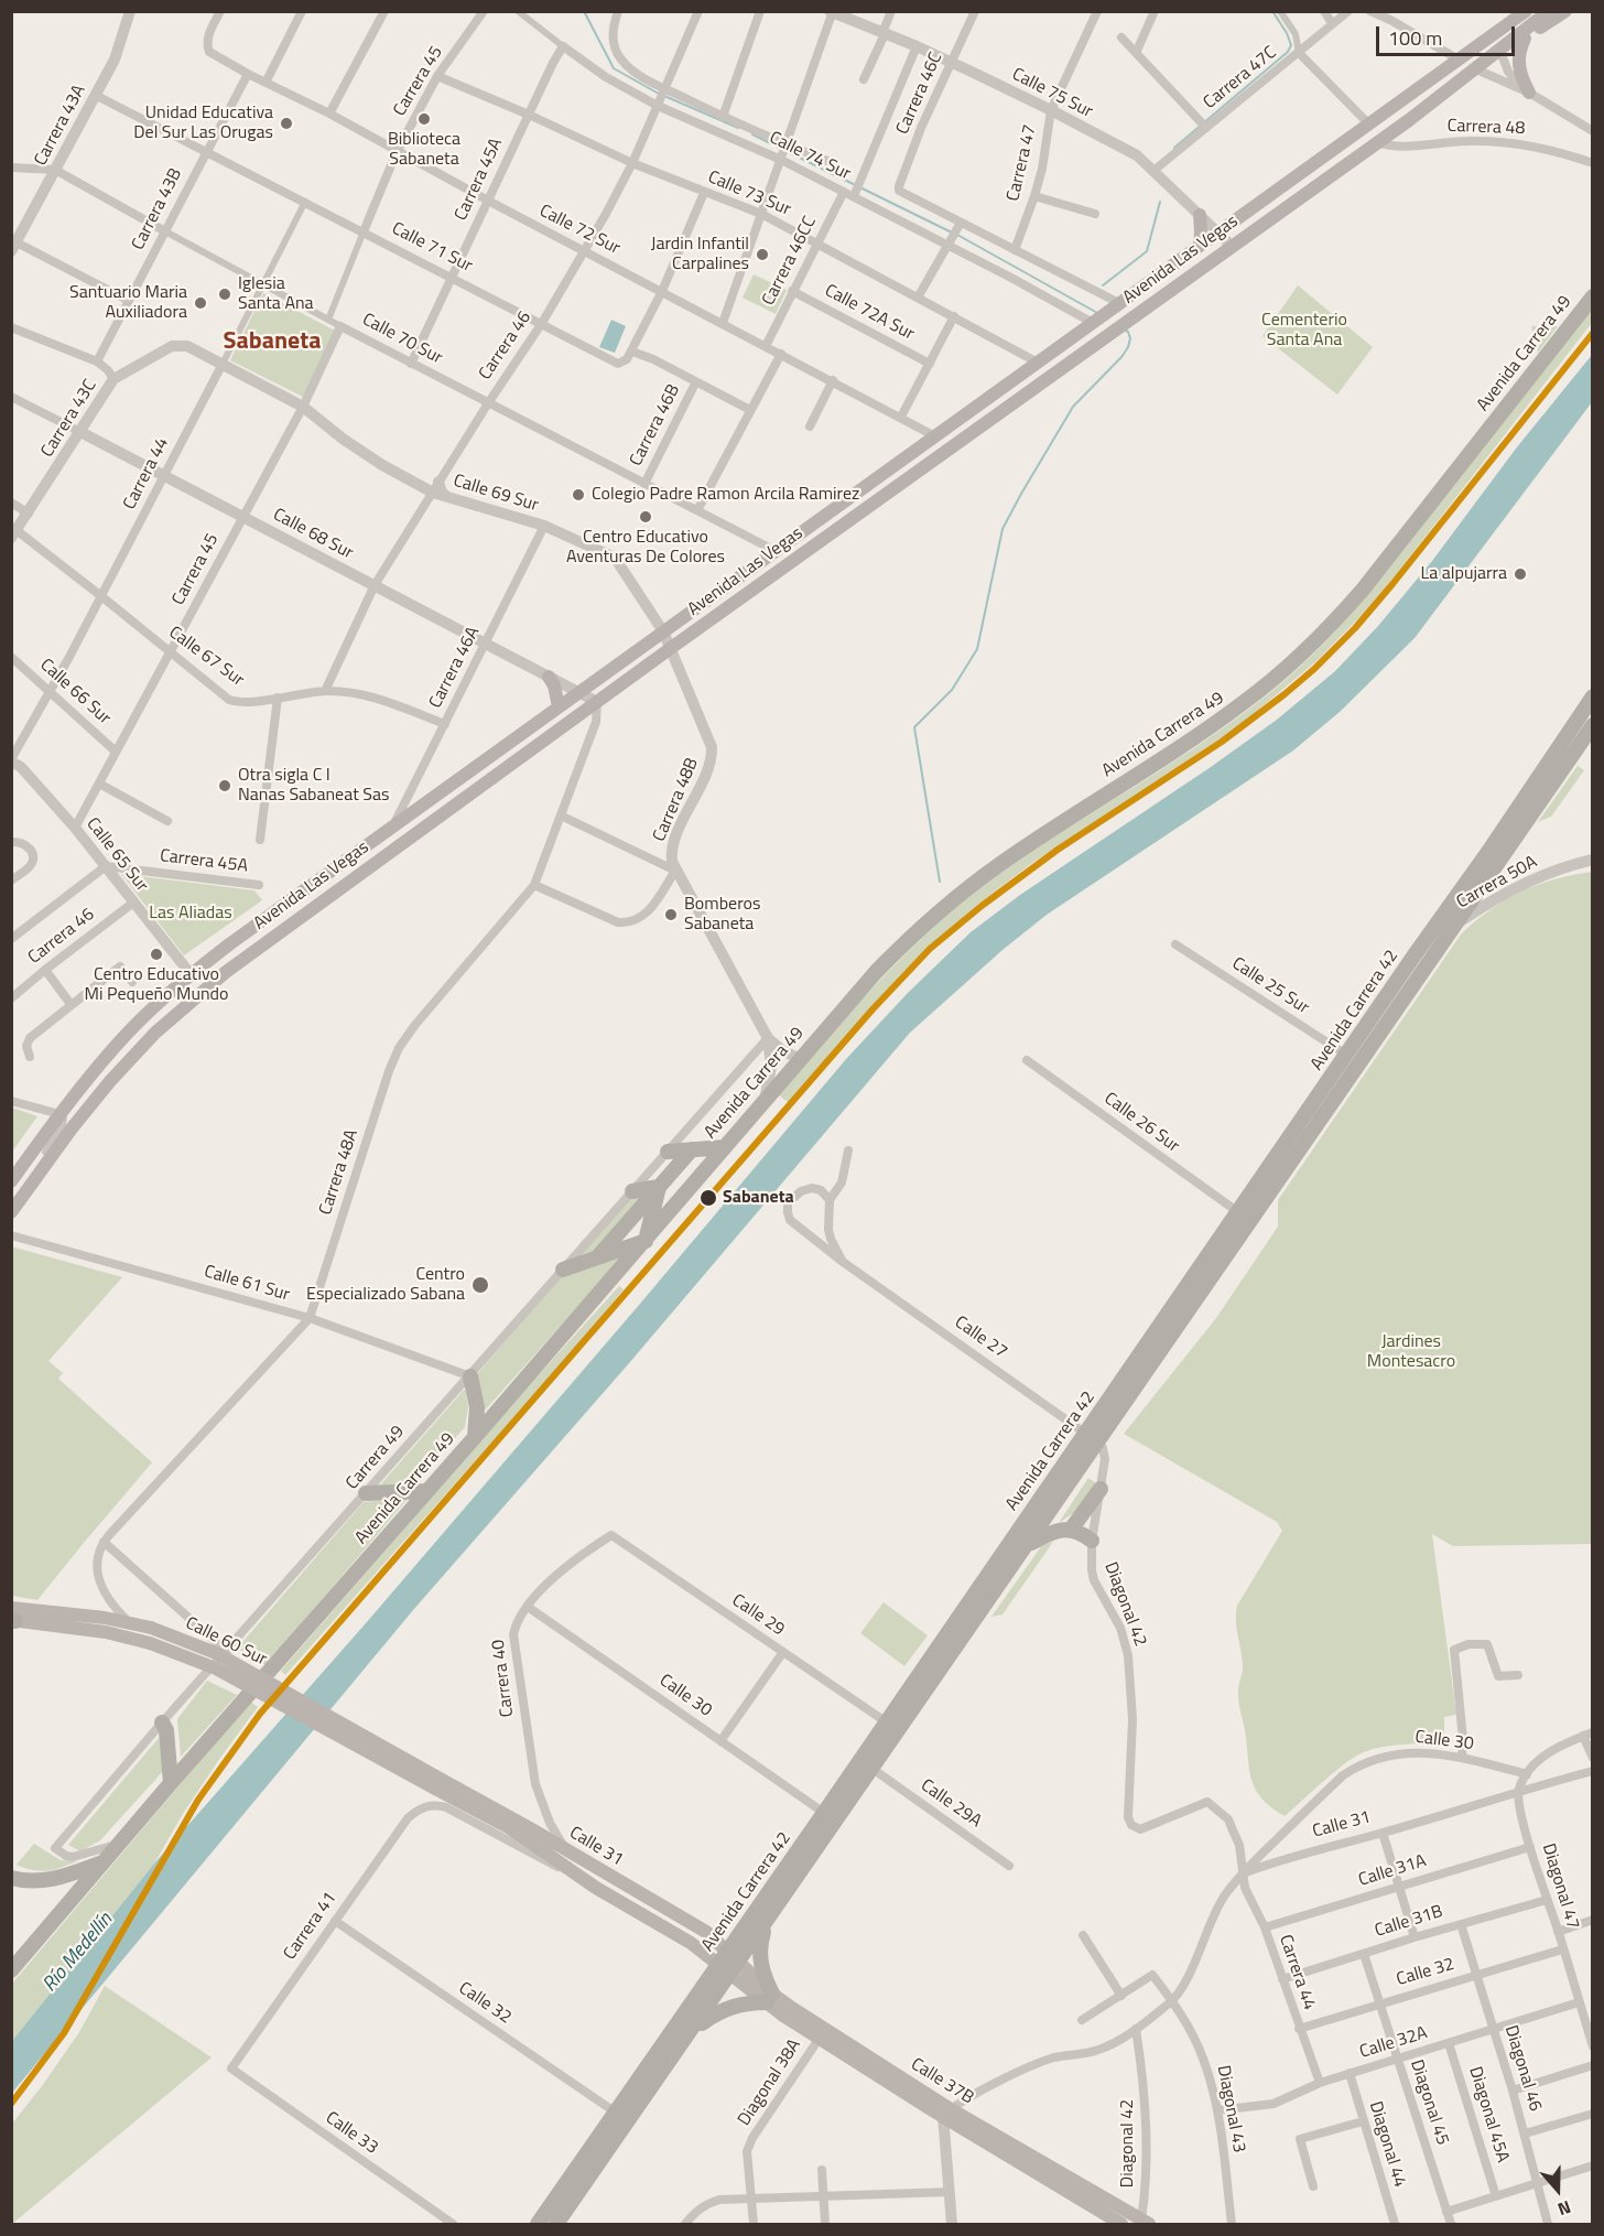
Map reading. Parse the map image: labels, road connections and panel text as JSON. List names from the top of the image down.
{
  "streets": {
    "highway": ["Avenida Carrera 49", "Avenida Carrera 42"],
    "main road": [
      "Avenida Las Vegas",
      "Calle 60 Sur",
      "Calle 31",
      "Calle 37B"
    ],
    "street": [
      "Carrera 47C",
      "Carrera 45",
      "Carrera 46C",
      "Calle 75 Sur",
      "Carrera 43A",
      "Carrera 48",
      "Calle 74 Sur",
      "Carrera 47",
      "Carrera 45A",
      "Calle 73 Sur",
      "Carrera 43B",
      "Calle 72 Sur",
      "Calle 71 Sur",
      "Carrera 46CC",
      "Calle 72A Sur",
      "Calle 70 Sur",
      "Carrera 46",
      "Carrera 43C",
      "Carrera 46B",
      "Carrera 44",
      "Calle 69 Sur",
      "Calle 68 Sur",
      "Calle 67 Sur",
      "Carrera 46A",
      "Calle 66 Sur",
      "Carrera 48B",
      "Calle 65 Sur",
      "Carrera 50A",
      "Calle 25 Sur",
      "Calle 26 Sur",
      "Carrera 48A",
      "Calle 61 Sur",
      "Calle 27",
      "Carrera 49",
      "Diagonal 42",
      "Calle 29",
      "Carrera 40",
      "Calle 30",
      "Calle 29A",
      "Calle 31A",
      "Diagonal 47",
      "Calle 31B",
      "Carrera 41",
      "Calle 32",
      "Calle 32A",
      "Diagonal 46",
      "Diagonal 38A",
      "Diagonal 45",
      "Diagonal 43",
      "Diagonal 45A",
      "Calle 33",
      "Diagonal 44"
    ]
  },
  "crossings": [
    ["Carrera 47C", "Calle 75 Sur"],
    ["Carrera 45", "Calle 73 Sur"],
    ["Carrera 45", "Calle 72 Sur"],
    ["Carrera 45", "Calle 71 Sur"],
    ["Carrera 45", "Calle 70 Sur"],
    ["Carrera 45", "Calle 69 Sur"],
    ["Carrera 45", "Calle 68 Sur"],
    ["Carrera 45", "Calle 67 Sur"],
    ["Carrera 45", "Calle 66 Sur"],
    ["Carrera 45", "Calle 65 Sur"],
    ["Carrera 46C", "Calle 75 Sur"],
    ["Calle 75 Sur", "Carrera 47"],
    ["Calle 75 Sur", "Avenida Las Vegas"],
    ["Carrera 43A", "Calle 71 Sur"],
    ["Carrera 43A", "Calle 70 Sur"],
    ["Carrera 48", "Avenida Las Vegas"],
    ["Calle 74 Sur", "Carrera 45A"],
    ["Calle 74 Sur", "Avenida Las Vegas"],
    ["Calle 74 Sur", "Carrera 46CC"],
    ["Calle 74 Sur", "Carrera 46"],
    ["Carrera 45A", "Calle 73 Sur"],
    ["Carrera 45A", "Calle 72 Sur"],
    ["Carrera 45A", "Calle 71 Sur"],
    ["Carrera 45A", "Calle 70 Sur"],
    ["Carrera 45A", "Calle 65 Sur"],
    ["Calle 73 Sur", "Avenida Las Vegas"],
    ["Calle 73 Sur", "Carrera 46CC"],
    ["Calle 73 Sur", "Carrera 46"],
    ["Carrera 43B", "Calle 72 Sur"],
    ["Carrera 43B", "Calle 71 Sur"],
    ["Carrera 43B", "Calle 70 Sur"],
    ["Calle 72 Sur", "Avenida Las Vegas"],
    ["Calle 72 Sur", "Carrera 46CC"],
    ["Calle 72 Sur", "Carrera 46"],
    ["Calle 71 Sur", "Carrera 46"],
    ["Calle 71 Sur", "Carrera 44"],
    ["Avenida Las Vegas", "Calle 70 Sur"],
    ["Avenida Las Vegas", "Calle 69 Sur"],
    ["Avenida Las Vegas", "Calle 68 Sur"],
    ["Avenida Las Vegas", "Carrera 46A"],
    ["Avenida Las Vegas", "Calle 65 Sur"],
    ["Avenida Las Vegas", "Carrera 48A"],
    ["Carrera 46CC", "Calle 72A Sur"],
    ["Calle 70 Sur", "Carrera 46"],
    ["Calle 70 Sur", "Carrera 46B"],
    ["Calle 70 Sur", "Carrera 44"],
    ["Carrera 46", "Calle 69 Sur"],
    ["Carrera 46", "Calle 68 Sur"],
    ["Carrera 46", "Calle 67 Sur"],
    ["Carrera 46", "Calle 65 Sur"],
    ["Avenida Carrera 49", "Carrera 49"],
    ["Carrera 43C", "Calle 69 Sur"],
    ["Carrera 43C", "Calle 68 Sur"],
    ["Carrera 43C", "Calle 67 Sur"],
    ["Carrera 44", "Calle 69 Sur"],
    ["Carrera 44", "Calle 68 Sur"],
    ["Carrera 44", "Calle 67 Sur"],
    ["Carrera 44", "Calle 66 Sur"],
    ["Carrera 44", "Calle 65 Sur"],
    ["Carrera 44", "Diagonal 42"],
    ["Carrera 44", "Calle 30"],
    ["Carrera 44", "Calle 31"],
    ["Carrera 44", "Calle 31A"],
    ["Carrera 44", "Calle 31B"],
    ["Carrera 44", "Calle 32"],
    ["Carrera 44", "Calle 32A"],
    ["Calle 69 Sur", "Carrera 46A"],
    ["Calle 69 Sur", "Carrera 48B"],
    ["Calle 68 Sur", "Carrera 46A"],
    ["Calle 68 Sur", "Carrera 48A"],
    ["Calle 67 Sur", "Carrera 46A"],
    ["Carrera 48B", "Carrera 48A"],
    ["Carrera 50A", "Avenida Carrera 42"],
    ["Calle 25 Sur", "Avenida Carrera 42"],
    ["Avenida Carrera 42", "Calle 26 Sur"],
    ["Avenida Carrera 42", "Calle 27"],
    ["Avenida Carrera 42", "Diagonal 42"],
    ["Avenida Carrera 42", "Calle 29"],
    ["Avenida Carrera 42", "Calle 30"],
    ["Avenida Carrera 42", "Calle 29A"],
    ["Avenida Carrera 42", "Calle 31"],
    ["Avenida Carrera 42", "Calle 32"],
    ["Avenida Carrera 42", "Calle 37B"],
    ["Carrera 48A", "Calle 61 Sur"],
    ["Calle 61 Sur", "Carrera 49"],
    ["Calle 27", "Diagonal 42"],
    ["Diagonal 42", "Calle 30"],
    ["Diagonal 42", "Calle 31"],
    ["Diagonal 42", "Calle 37B"],
    ["Calle 29", "Carrera 40"],
    ["Calle 60 Sur", "Calle 31"],
    ["Carrera 40", "Calle 30"],
    ["Carrera 40", "Calle 31"],
    ["Calle 30", "Calle 31"],
    ["Calle 31", "Diagonal 47"],
    ["Calle 31", "Carrera 41"],
    ["Calle 31", "Calle 37B"],
    ["Calle 31A", "Diagonal 47"],
    ["Diagonal 47", "Calle 31B"],
    ["Diagonal 47", "Calle 32"],
    ["Diagonal 47", "Calle 32A"],
    ["Calle 31B", "Diagonal 46"],
    ["Calle 31B", "Diagonal 45"],
    ["Carrera 41", "Calle 32"],
    ["Carrera 41", "Calle 33"],
    ["Calle 32", "Diagonal 46"],
    ["Calle 32", "Diagonal 45"],
    ["Calle 32A", "Diagonal 46"],
    ["Calle 32A", "Diagonal 45"],
    ["Calle 32A", "Diagonal 43"],
    ["Calle 32A", "Diagonal 45A"],
    ["Calle 32A", "Diagonal 44"],
    ["Calle 37B", "Diagonal 38A"]
  ],
  "districts": ["Sabaneta"],
  "water": ["Río Medellín"],
  "parks": ["Cementerio Santa Ana", "Las Aliadas", "Jardines Montesacro"],
  "places": [
    "Biblioteca Sabaneta",
    "Unidad Educativa Del Sur Las Orugas",
    "Jardin Infantil Carpalines",
    "Iglesia Santa Ana",
    "Santuario Maria Auxiliadora",
    "Colegio Padre Ramon Arcila Ramirez",
    "Centro Educativo Aventuras De Colores",
    "La alpujarra",
    "Otra sigla C I Nanas Sabaneat Sas",
    "Bomberos Sabaneta",
    "Centro Educativo Mi Pequeño Mundo",
    "Sabaneta",
    "Centro Especializado Sabana"
  ],
  "scale_bar": "100 m",
  "north": "bottom"
}
